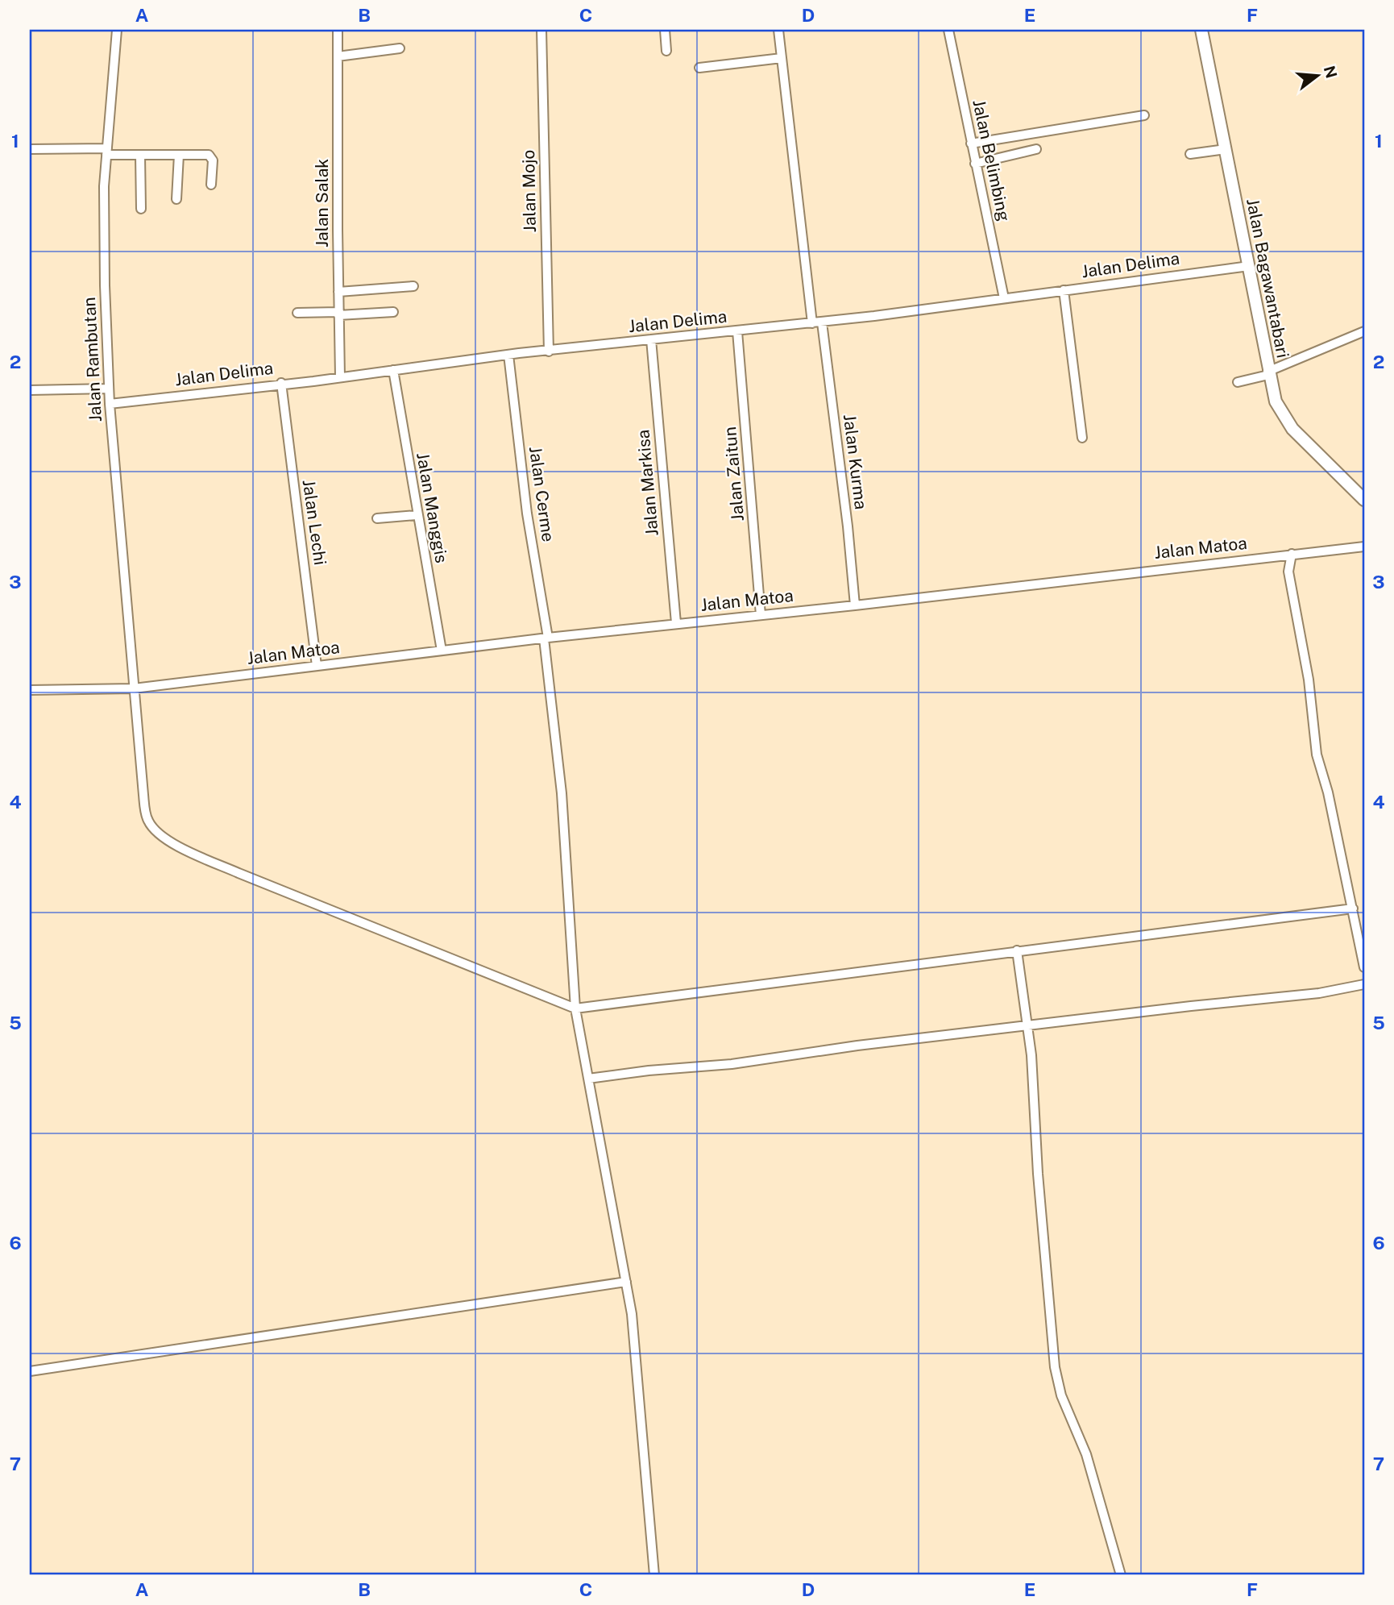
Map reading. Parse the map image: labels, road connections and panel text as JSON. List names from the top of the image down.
{
  "streets": {
    "street": [
      "Jalan Belimbing",
      "Jalan Mojo",
      "Jalan Salak",
      "Jalan Delima",
      "Jalan Bagawantabari",
      "Jalan Rambutan",
      "Jalan Kurma",
      "Jalan Zaitun",
      "Jalan Markisa",
      "Jalan Cerme",
      "Jalan Manggis",
      "Jalan Lechi",
      "Jalan Matoa"
    ]
  },
  "crossings": [
    ["Jalan Belimbing", "Jalan Delima"],
    ["Jalan Mojo", "Jalan Delima"],
    ["Jalan Salak", "Jalan Delima"],
    ["Jalan Delima", "Jalan Bagawantabari"],
    ["Jalan Delima", "Jalan Rambutan"],
    ["Jalan Delima", "Jalan Kurma"],
    ["Jalan Delima", "Jalan Zaitun"],
    ["Jalan Delima", "Jalan Markisa"],
    ["Jalan Delima", "Jalan Cerme"],
    ["Jalan Delima", "Jalan Manggis"],
    ["Jalan Delima", "Jalan Lechi"],
    ["Jalan Rambutan", "Jalan Cerme"],
    ["Jalan Rambutan", "Jalan Matoa"],
    ["Jalan Kurma", "Jalan Matoa"],
    ["Jalan Zaitun", "Jalan Matoa"],
    ["Jalan Markisa", "Jalan Matoa"],
    ["Jalan Cerme", "Jalan Matoa"],
    ["Jalan Manggis", "Jalan Matoa"],
    ["Jalan Lechi", "Jalan Matoa"]
  ],
  "north": "right",
  "grid": {
    "columns": [
      "A",
      "B",
      "C",
      "D",
      "E",
      "F"
    ],
    "rows": [
      "1",
      "2",
      "3",
      "4",
      "5",
      "6",
      "7"
    ]
  }
}
